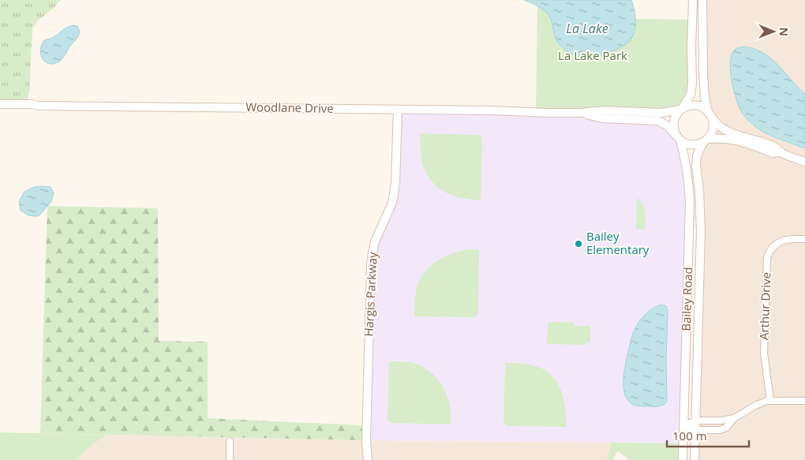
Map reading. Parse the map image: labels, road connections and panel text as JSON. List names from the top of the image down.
{
  "streets": {
    "street": [
      "Woodlane Drive",
      "Hargis Parkway",
      "Bailey Road",
      "Arthur Drive"
    ]
  },
  "crossings": [
    ["Woodlane Drive", "Hargis Parkway"],
    ["Woodlane Drive", "Bailey Road"]
  ],
  "water": ["La Lake"],
  "parks": ["La Lake Park"],
  "places": ["Bailey Elementary"],
  "scale_bar": "100 m",
  "north": "right"
}
